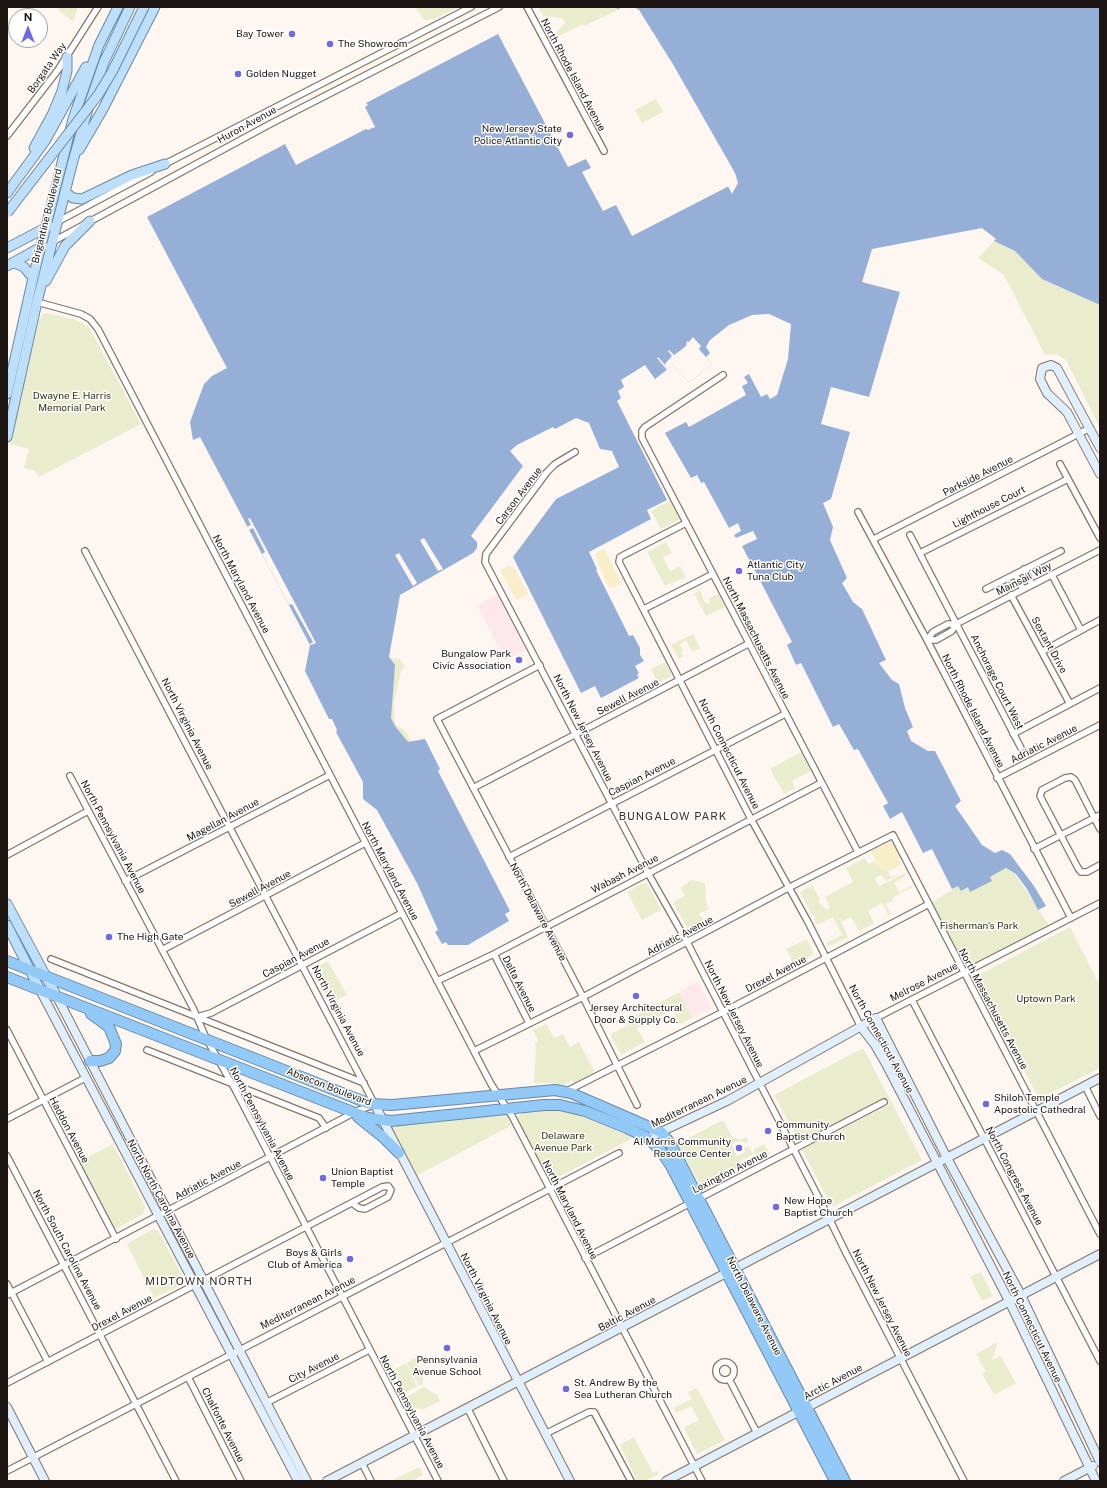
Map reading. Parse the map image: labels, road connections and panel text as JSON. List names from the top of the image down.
{
  "streets": {
    "highway": ["North Delaware Avenue", "Absecon Boulevard"],
    "main road": ["Huron Avenue", "Brigantine Boulevard"],
    "street": [
      "Borgata Way",
      "North Rhode Island Avenue",
      "Parkside Avenue",
      "Carson Avenue",
      "Lighthouse Court",
      "Mainsail Way",
      "North Maryland Avenue",
      "North Massachusetts Avenue",
      "Sextant Drive",
      "Anchorage Court West",
      "Sewell Avenue",
      "North Virginia Avenue",
      "North New Jersey Avenue",
      "Adriatic Avenue",
      "North Connecticut Avenue",
      "Caspian Avenue",
      "Magellan Avenue",
      "North Pennsylvania Avenue",
      "Wabash Avenue",
      "Drexel Avenue",
      "Melrose Avenue",
      "Delta Avenue",
      "Mediterranean Avenue",
      "Haddon Avenue",
      "Lexington Avenue",
      "North Congress Avenue",
      "North North Carolina Avenue",
      "North South Carolina Avenue",
      "Baltic Avenue",
      "City Avenue",
      "Arctic Avenue",
      "Chalfonte Avenue"
    ]
  },
  "crossings": [
    ["North Rhode Island Avenue", "Parkside Avenue"],
    ["North Rhode Island Avenue", "Mainsail Way"],
    ["North Rhode Island Avenue", "Adriatic Avenue"],
    ["North Rhode Island Avenue", "Melrose Avenue"],
    ["Huron Avenue", "Brigantine Boulevard"],
    ["Brigantine Boulevard", "North Maryland Avenue"],
    ["Carson Avenue", "North New Jersey Avenue"],
    ["Lighthouse Court", "Anchorage Court West"],
    ["Mainsail Way", "Sextant Drive"],
    ["Mainsail Way", "Anchorage Court West"],
    ["North Maryland Avenue", "Sewell Avenue"],
    ["North Maryland Avenue", "Adriatic Avenue"],
    ["North Maryland Avenue", "Caspian Avenue"],
    ["North Maryland Avenue", "Magellan Avenue"],
    ["North Maryland Avenue", "Wabash Avenue"],
    ["North Maryland Avenue", "Absecon Boulevard"],
    ["North Maryland Avenue", "Mediterranean Avenue"],
    ["North Maryland Avenue", "Lexington Avenue"],
    ["North Maryland Avenue", "Baltic Avenue"],
    ["North Maryland Avenue", "Arctic Avenue"],
    ["North Massachusetts Avenue", "Sewell Avenue"],
    ["North Massachusetts Avenue", "Adriatic Avenue"],
    ["North Massachusetts Avenue", "North Connecticut Avenue"],
    ["North Massachusetts Avenue", "Caspian Avenue"],
    ["North Massachusetts Avenue", "Wabash Avenue"],
    ["North Massachusetts Avenue", "Drexel Avenue"],
    ["North Massachusetts Avenue", "Melrose Avenue"],
    ["North Massachusetts Avenue", "Baltic Avenue"],
    ["Sewell Avenue", "North Virginia Avenue"],
    ["Sewell Avenue", "North New Jersey Avenue"],
    ["Sewell Avenue", "North Connecticut Avenue"],
    ["Sewell Avenue", "North Pennsylvania Avenue"],
    ["Sewell Avenue", "North Delaware Avenue"],
    ["North Virginia Avenue", "Adriatic Avenue"],
    ["North Virginia Avenue", "Caspian Avenue"],
    ["North Virginia Avenue", "Magellan Avenue"],
    ["North Virginia Avenue", "Absecon Boulevard"],
    ["North Virginia Avenue", "Mediterranean Avenue"],
    ["North Virginia Avenue", "Baltic Avenue"],
    ["North New Jersey Avenue", "Adriatic Avenue"],
    ["North New Jersey Avenue", "Caspian Avenue"],
    ["North New Jersey Avenue", "Wabash Avenue"],
    ["North New Jersey Avenue", "North Delaware Avenue"],
    ["North New Jersey Avenue", "Drexel Avenue"],
    ["North New Jersey Avenue", "Melrose Avenue"],
    ["North New Jersey Avenue", "Mediterranean Avenue"],
    ["North New Jersey Avenue", "Lexington Avenue"],
    ["North New Jersey Avenue", "Baltic Avenue"],
    ["North New Jersey Avenue", "Arctic Avenue"],
    ["Adriatic Avenue", "North Connecticut Avenue"],
    ["Adriatic Avenue", "North Pennsylvania Avenue"],
    ["Adriatic Avenue", "North Delaware Avenue"],
    ["Adriatic Avenue", "Delta Avenue"],
    ["Adriatic Avenue", "Absecon Boulevard"],
    ["Adriatic Avenue", "Haddon Avenue"],
    ["Adriatic Avenue", "North North Carolina Avenue"],
    ["Adriatic Avenue", "North South Carolina Avenue"],
    ["North Connecticut Avenue", "Caspian Avenue"],
    ["North Connecticut Avenue", "Wabash Avenue"],
    ["North Connecticut Avenue", "Drexel Avenue"],
    ["North Connecticut Avenue", "Melrose Avenue"],
    ["North Connecticut Avenue", "Baltic Avenue"],
    ["North Connecticut Avenue", "Arctic Avenue"],
    ["Caspian Avenue", "North Pennsylvania Avenue"],
    ["Caspian Avenue", "North Delaware Avenue"],
    ["Magellan Avenue", "North Pennsylvania Avenue"],
    ["North Pennsylvania Avenue", "Drexel Avenue"],
    ["North Pennsylvania Avenue", "Absecon Boulevard"],
    ["North Pennsylvania Avenue", "Mediterranean Avenue"],
    ["North Pennsylvania Avenue", "Baltic Avenue"],
    ["North Pennsylvania Avenue", "City Avenue"],
    ["Wabash Avenue", "North Delaware Avenue"],
    ["Wabash Avenue", "Delta Avenue"],
    ["North Delaware Avenue", "Drexel Avenue"],
    ["North Delaware Avenue", "Absecon Boulevard"],
    ["North Delaware Avenue", "Mediterranean Avenue"],
    ["North Delaware Avenue", "Lexington Avenue"],
    ["North Delaware Avenue", "Baltic Avenue"],
    ["North Delaware Avenue", "Arctic Avenue"],
    ["Drexel Avenue", "Absecon Boulevard"],
    ["Drexel Avenue", "North North Carolina Avenue"],
    ["Drexel Avenue", "North South Carolina Avenue"],
    ["Melrose Avenue", "Mediterranean Avenue"],
    ["Melrose Avenue", "North Congress Avenue"],
    ["Absecon Boulevard", "Mediterranean Avenue"],
    ["Absecon Boulevard", "North North Carolina Avenue"],
    ["Mediterranean Avenue", "North North Carolina Avenue"],
    ["Mediterranean Avenue", "North South Carolina Avenue"],
    ["Mediterranean Avenue", "Chalfonte Avenue"],
    ["North Congress Avenue", "Baltic Avenue"],
    ["North Congress Avenue", "Arctic Avenue"],
    ["North North Carolina Avenue", "City Avenue"]
  ],
  "districts": ["BUNGALOW PARK", "MIDTOWN NORTH"],
  "parks": [
    "Dwayne E. Harris Memorial Park",
    "Fisherman's Park",
    "Uptown Park",
    "Delaware Avenue Park"
  ],
  "places": [
    "Bay Tower",
    "The Showroom",
    "Golden Nugget",
    "New Jersey State Police Atlantic City",
    "Atlantic City Tuna Club",
    "Bungalow Park Civic Association",
    "The High Gate",
    "Jersey Architectural Door & Supply Co.",
    "Shiloh Temple Apostolic Cathedral",
    "Community Baptist Church",
    "Al Morris Community Resource Center",
    "Union Baptist Temple",
    "New Hope Baptist Church",
    "Boys & Girls Club of America",
    "Pennsylvania Avenue School",
    "St. Andrew By the Sea Lutheran Church"
  ],
  "north": "top"
}
